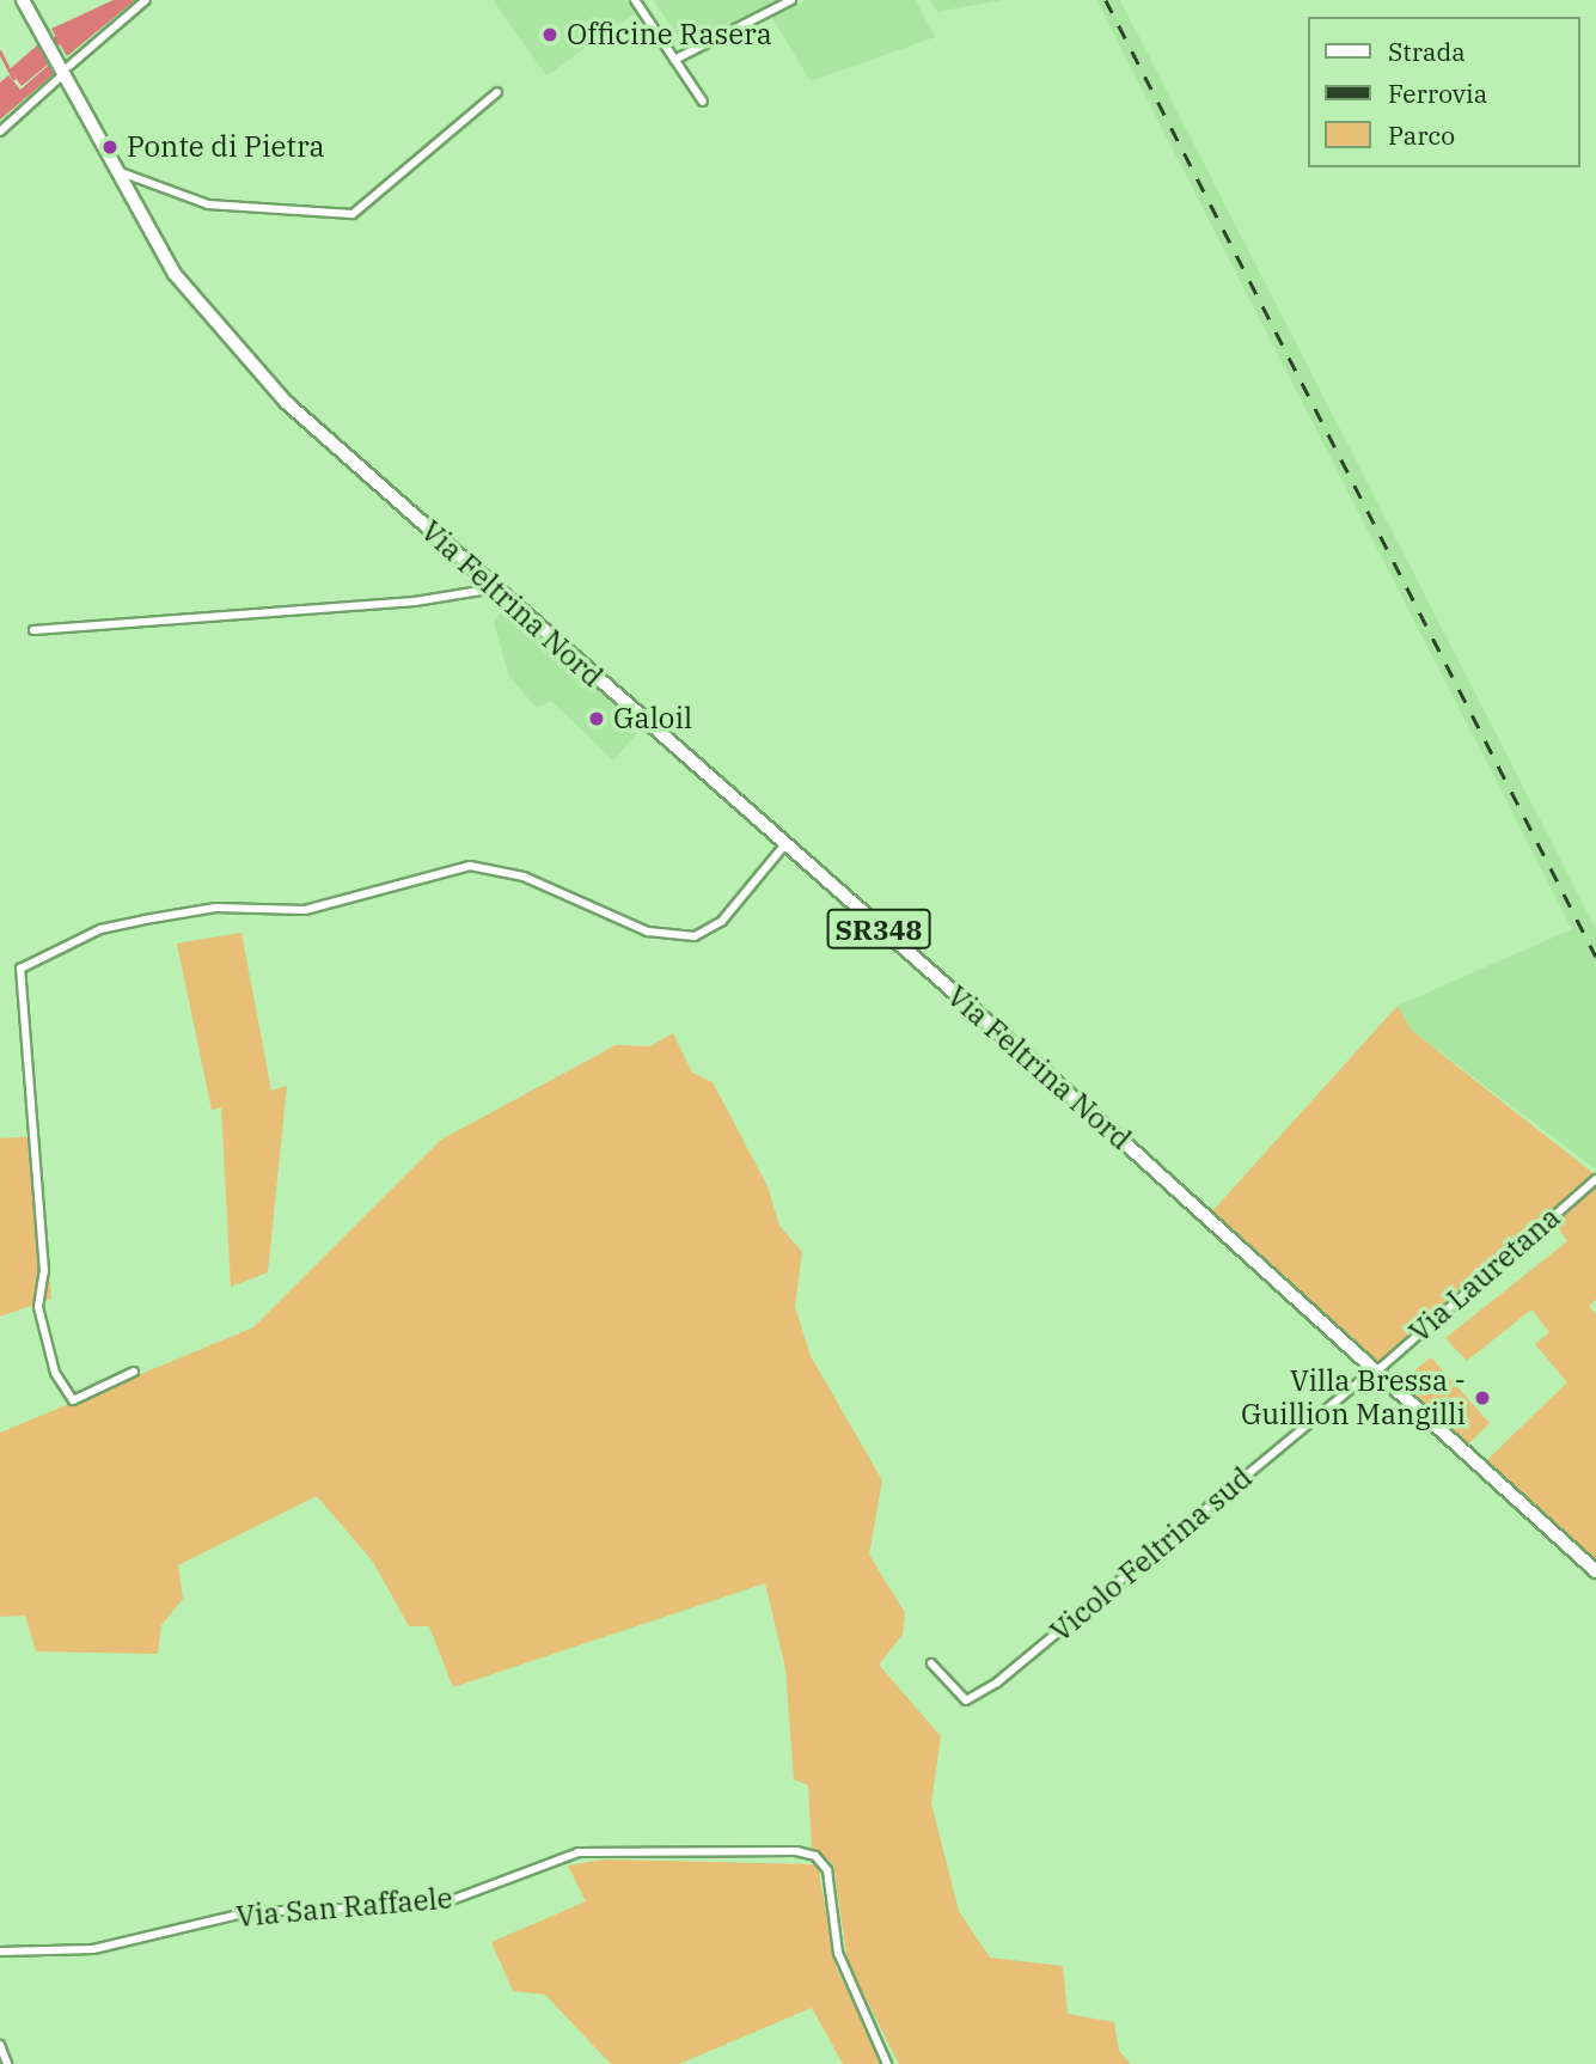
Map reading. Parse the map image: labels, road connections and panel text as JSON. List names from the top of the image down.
{
  "streets": {
    "main road": ["Via Feltrina Nord", "SR348"],
    "street": ["Via Lauretana", "Vicolo Feltrina sud", "Via San Raffaele"]
  },
  "crossings": [
    ["Via Feltrina Nord", "SR348"],
    ["Via Feltrina Nord", "Via Lauretana"],
    ["Via Feltrina Nord", "Vicolo Feltrina sud"],
    ["Via Lauretana", "Vicolo Feltrina sud"]
  ],
  "places": [
    "Officine Rasera",
    "Ponte di Pietra",
    "Galoil",
    "Villa Bressa - Guillion Mangilli"
  ],
  "legend": ["Strada", "Ferrovia", "Parco"]
}
